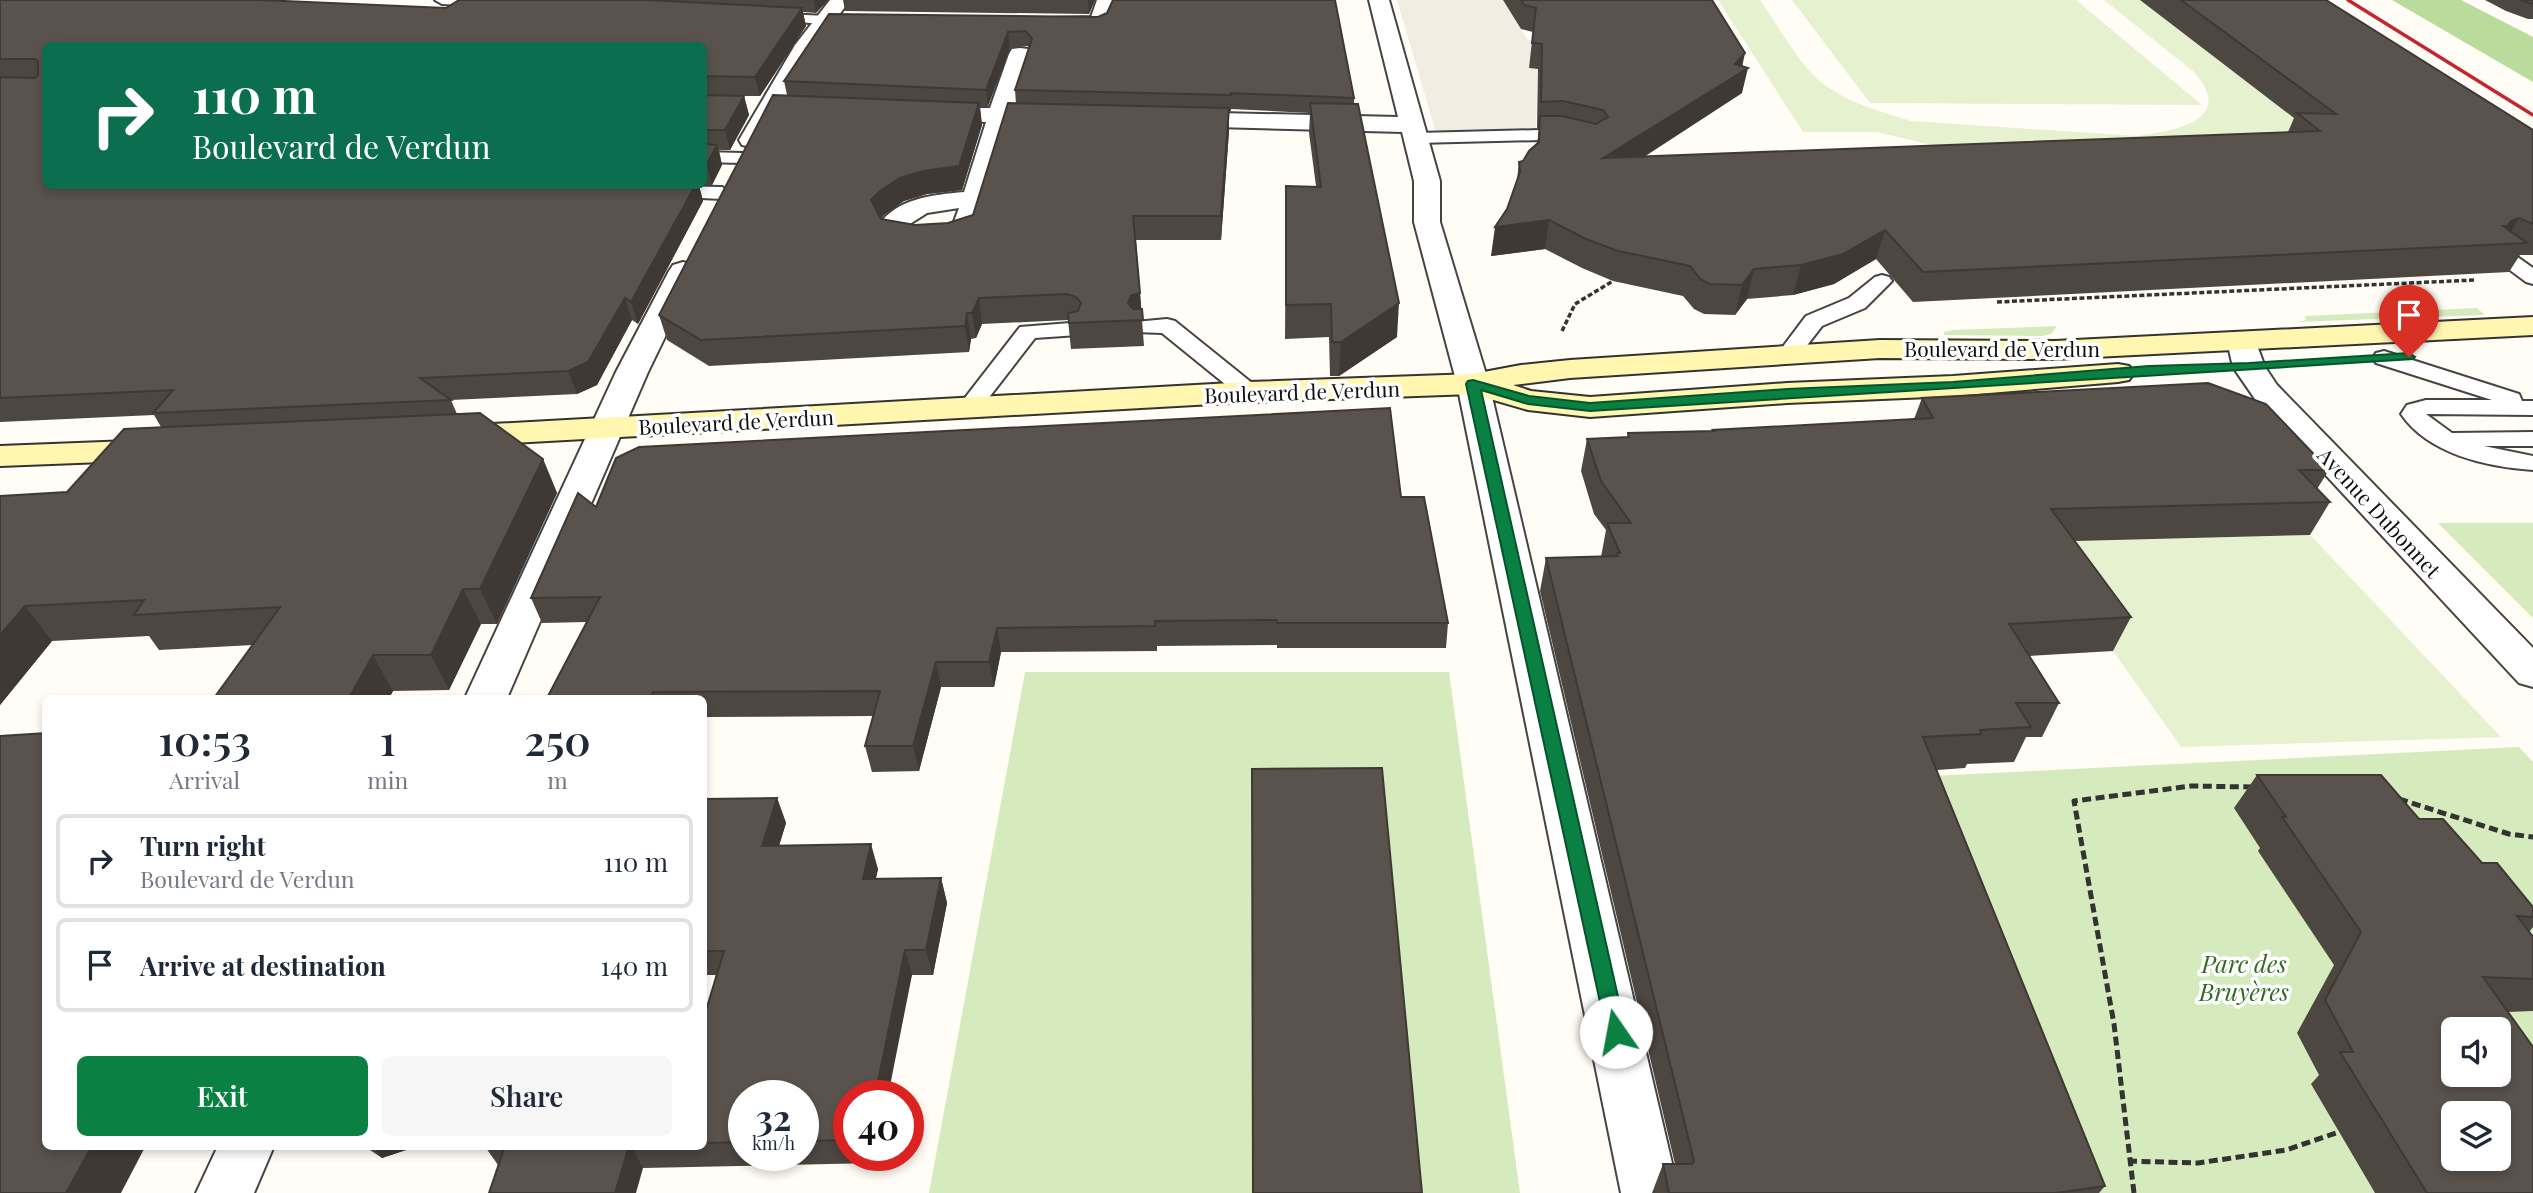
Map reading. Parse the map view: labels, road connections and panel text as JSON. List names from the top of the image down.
{
  "streets": {
    "main road": ["Boulevard de Verdun"],
    "street": ["Avenue Dubonnet"]
  },
  "crossings": [
    ["Boulevard de Verdun", "Avenue Dubonnet"]
  ],
  "parks": ["Parc des Bruyères"],
  "page": {
    "turn": ["110 m", "Boulevard de Verdun"],
    "eta": [
      "10:53",
      "Arrival",
      "1",
      "min",
      "250",
      "m"
    ],
    "list": [
      {
        "name": "Turn right",
        "note": "Boulevard de Verdun",
        "value": "110 m"
      },
      {
        "name": "Arrive at destination",
        "value": "140 m"
      }
    ],
    "buttons": ["Exit", "Share"],
    "speed": "32 km/h",
    "limit": "40"
  }
}
